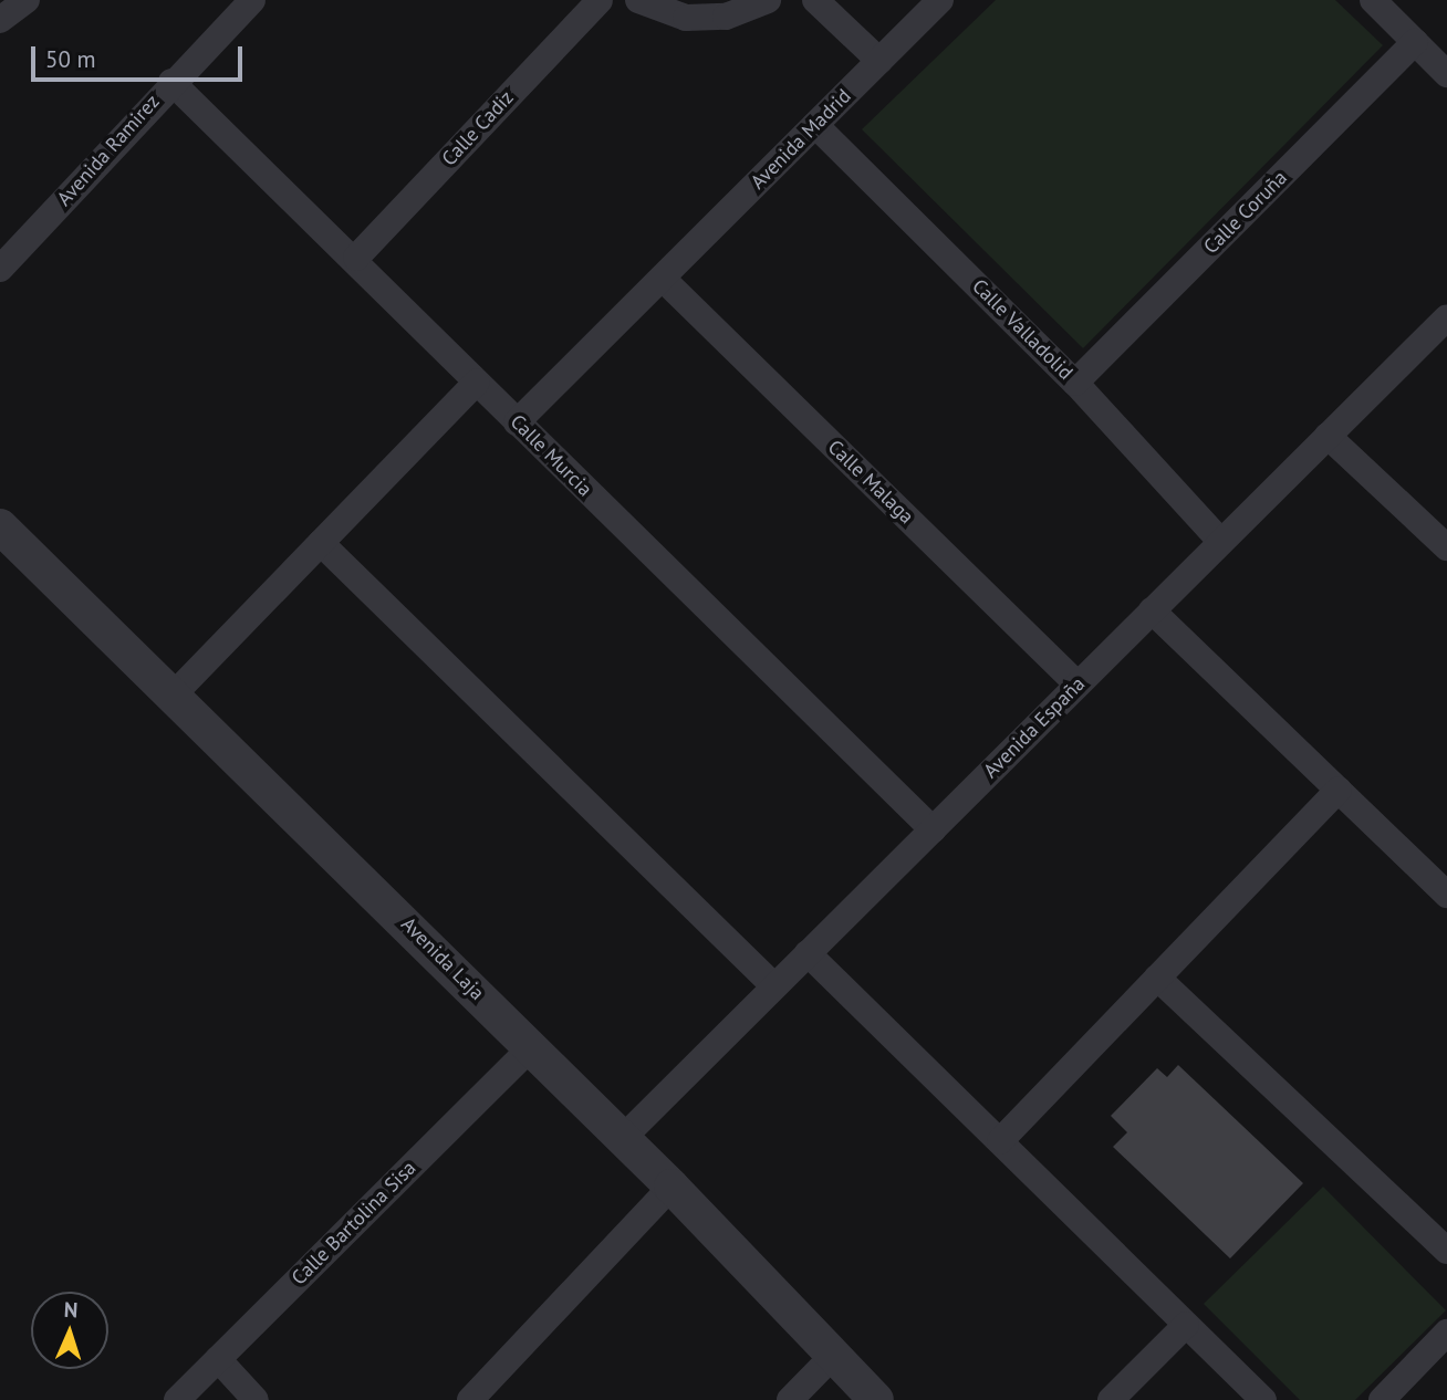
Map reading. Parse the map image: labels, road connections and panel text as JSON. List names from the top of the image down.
{
  "streets": {
    "street": [
      "Calle Cadiz",
      "Avenida Madrid",
      "Avenida Ramirez",
      "Calle Coruña",
      "Calle Valladolid",
      "Calle Murcia",
      "Calle Malaga",
      "Avenida España",
      "Avenida Laja",
      "Calle Bartolina Sisa"
    ]
  },
  "crossings": [
    ["Calle Cadiz", "Calle Murcia"],
    ["Avenida Madrid", "Calle Valladolid"],
    ["Avenida Madrid", "Calle Murcia"],
    ["Avenida Madrid", "Calle Malaga"],
    ["Avenida Ramirez", "Calle Murcia"],
    ["Calle Coruña", "Calle Valladolid"],
    ["Calle Valladolid", "Avenida España"],
    ["Calle Murcia", "Avenida España"],
    ["Calle Malaga", "Avenida España"],
    ["Avenida España", "Avenida Laja"],
    ["Avenida Laja", "Calle Bartolina Sisa"]
  ],
  "scale_bar": "50 m",
  "north": "top"
}
